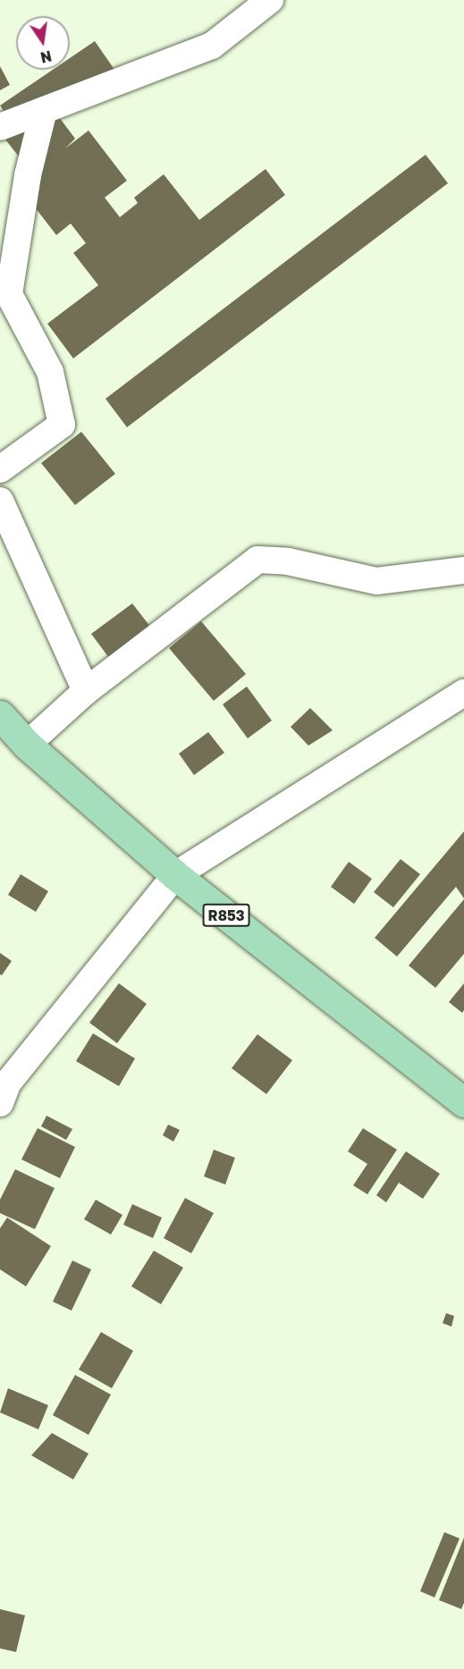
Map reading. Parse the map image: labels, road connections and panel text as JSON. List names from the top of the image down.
{
  "streets": {
    "main road": ["R853"]
  },
  "north": "bottom"
}
